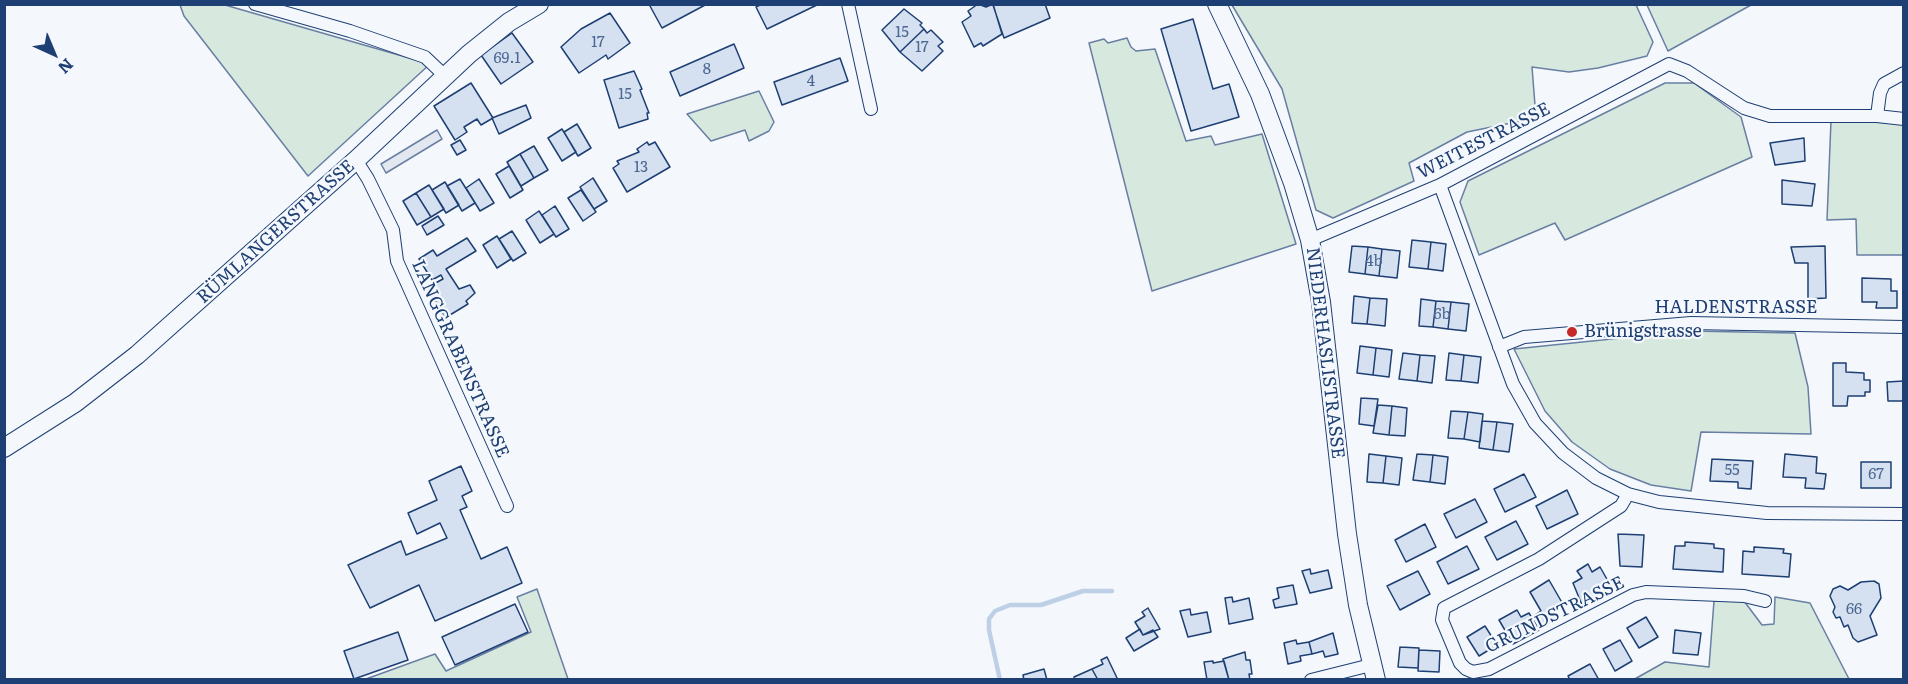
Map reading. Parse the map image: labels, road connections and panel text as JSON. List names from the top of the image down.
{
  "streets": {
    "street": [
      "WEITESTRASSE",
      "RÜMLANGERSTRASSE",
      "HALDENSTRASSE",
      "NIEDERHASLISTRASSE",
      "LANGGRABENSTRASSE",
      "GRUNDSTRASSE"
    ]
  },
  "crossings": [
    ["WEITESTRASSE", "NIEDERHASLISTRASSE"],
    ["RÜMLANGERSTRASSE", "LANGGRABENSTRASSE"]
  ],
  "places": ["Brünigstrasse"],
  "house_numbers": [
    "15",
    "17",
    "17",
    "69.1",
    "8",
    "4",
    "15",
    "13",
    "4b",
    "6b",
    "55",
    "67",
    "66"
  ],
  "north": "bottom right"
}
